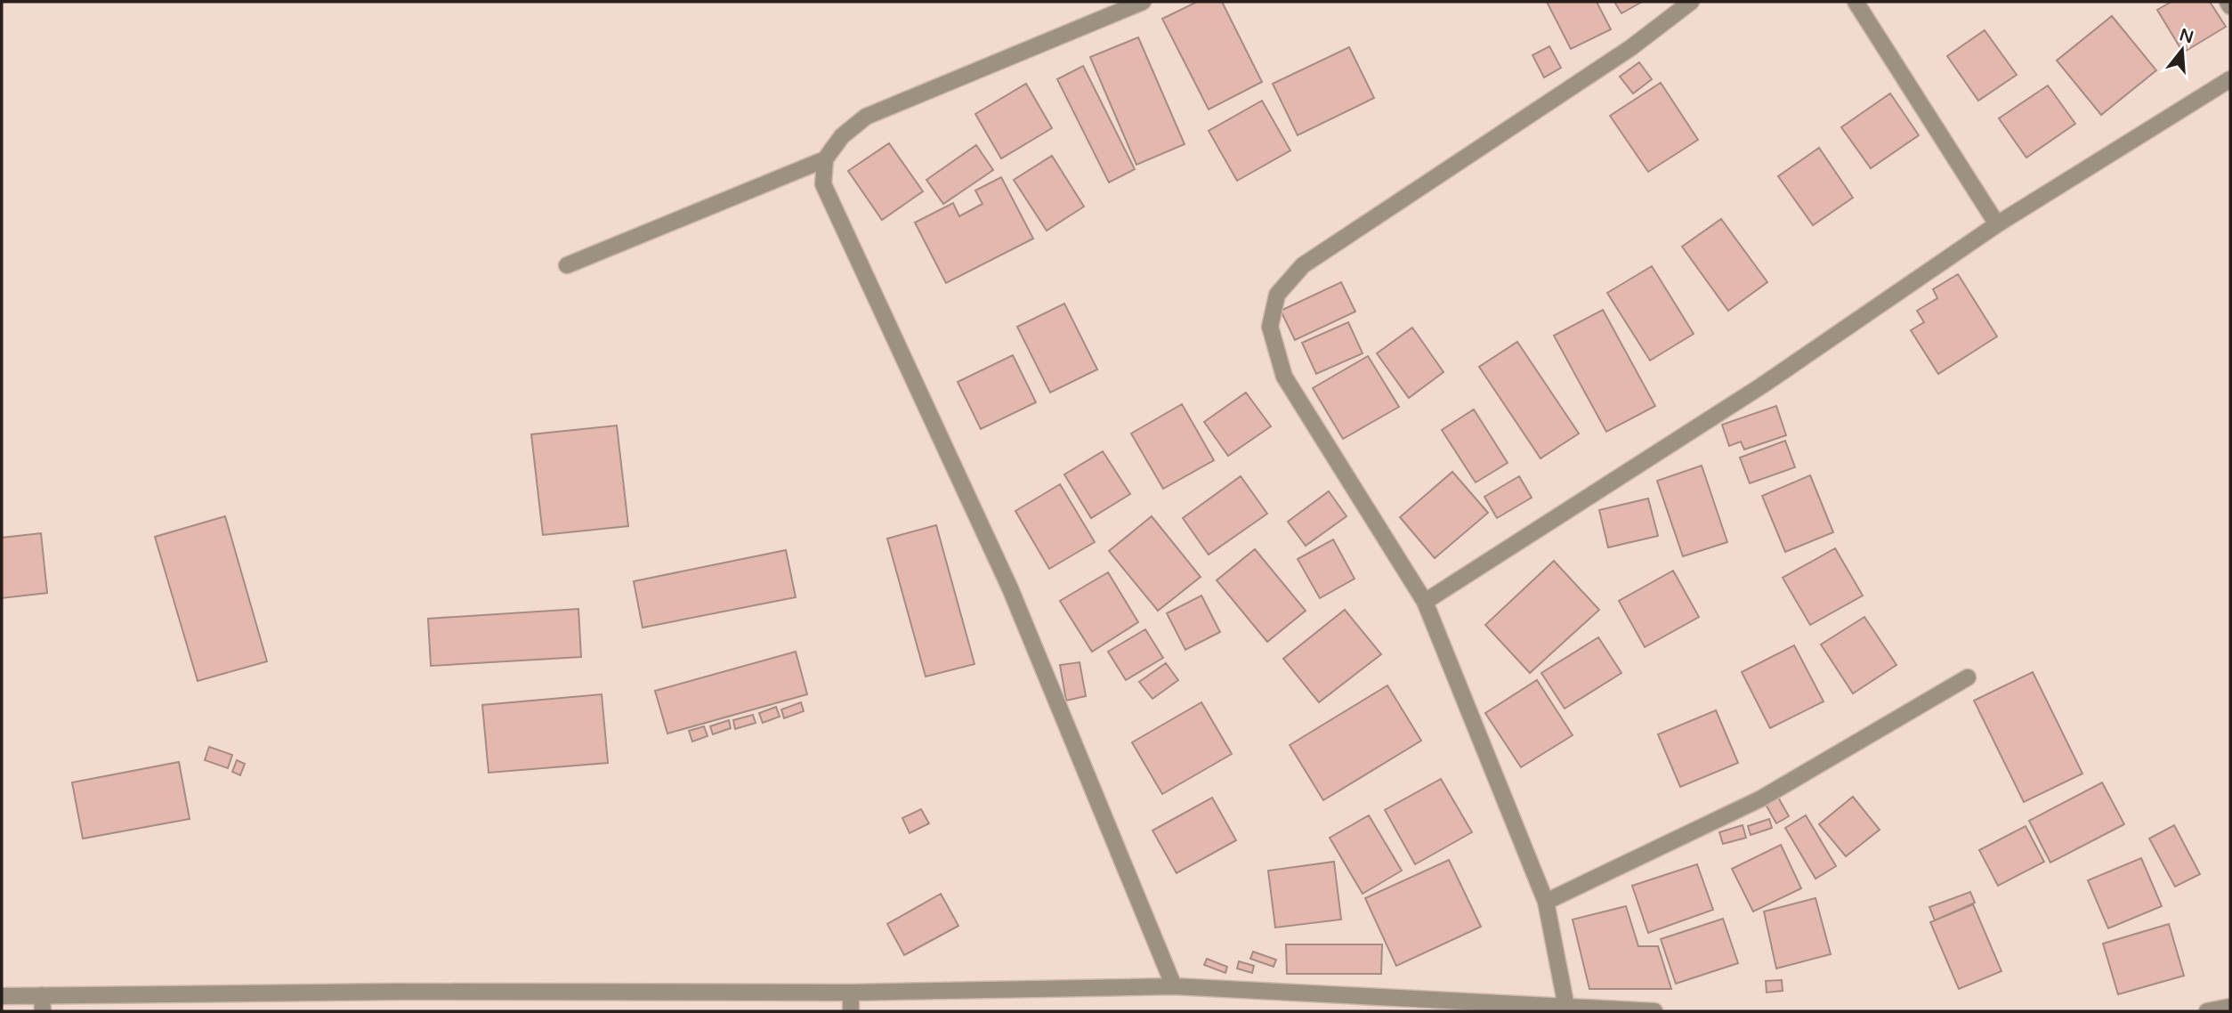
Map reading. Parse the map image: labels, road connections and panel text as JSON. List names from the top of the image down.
{
  "north": "top"
}
